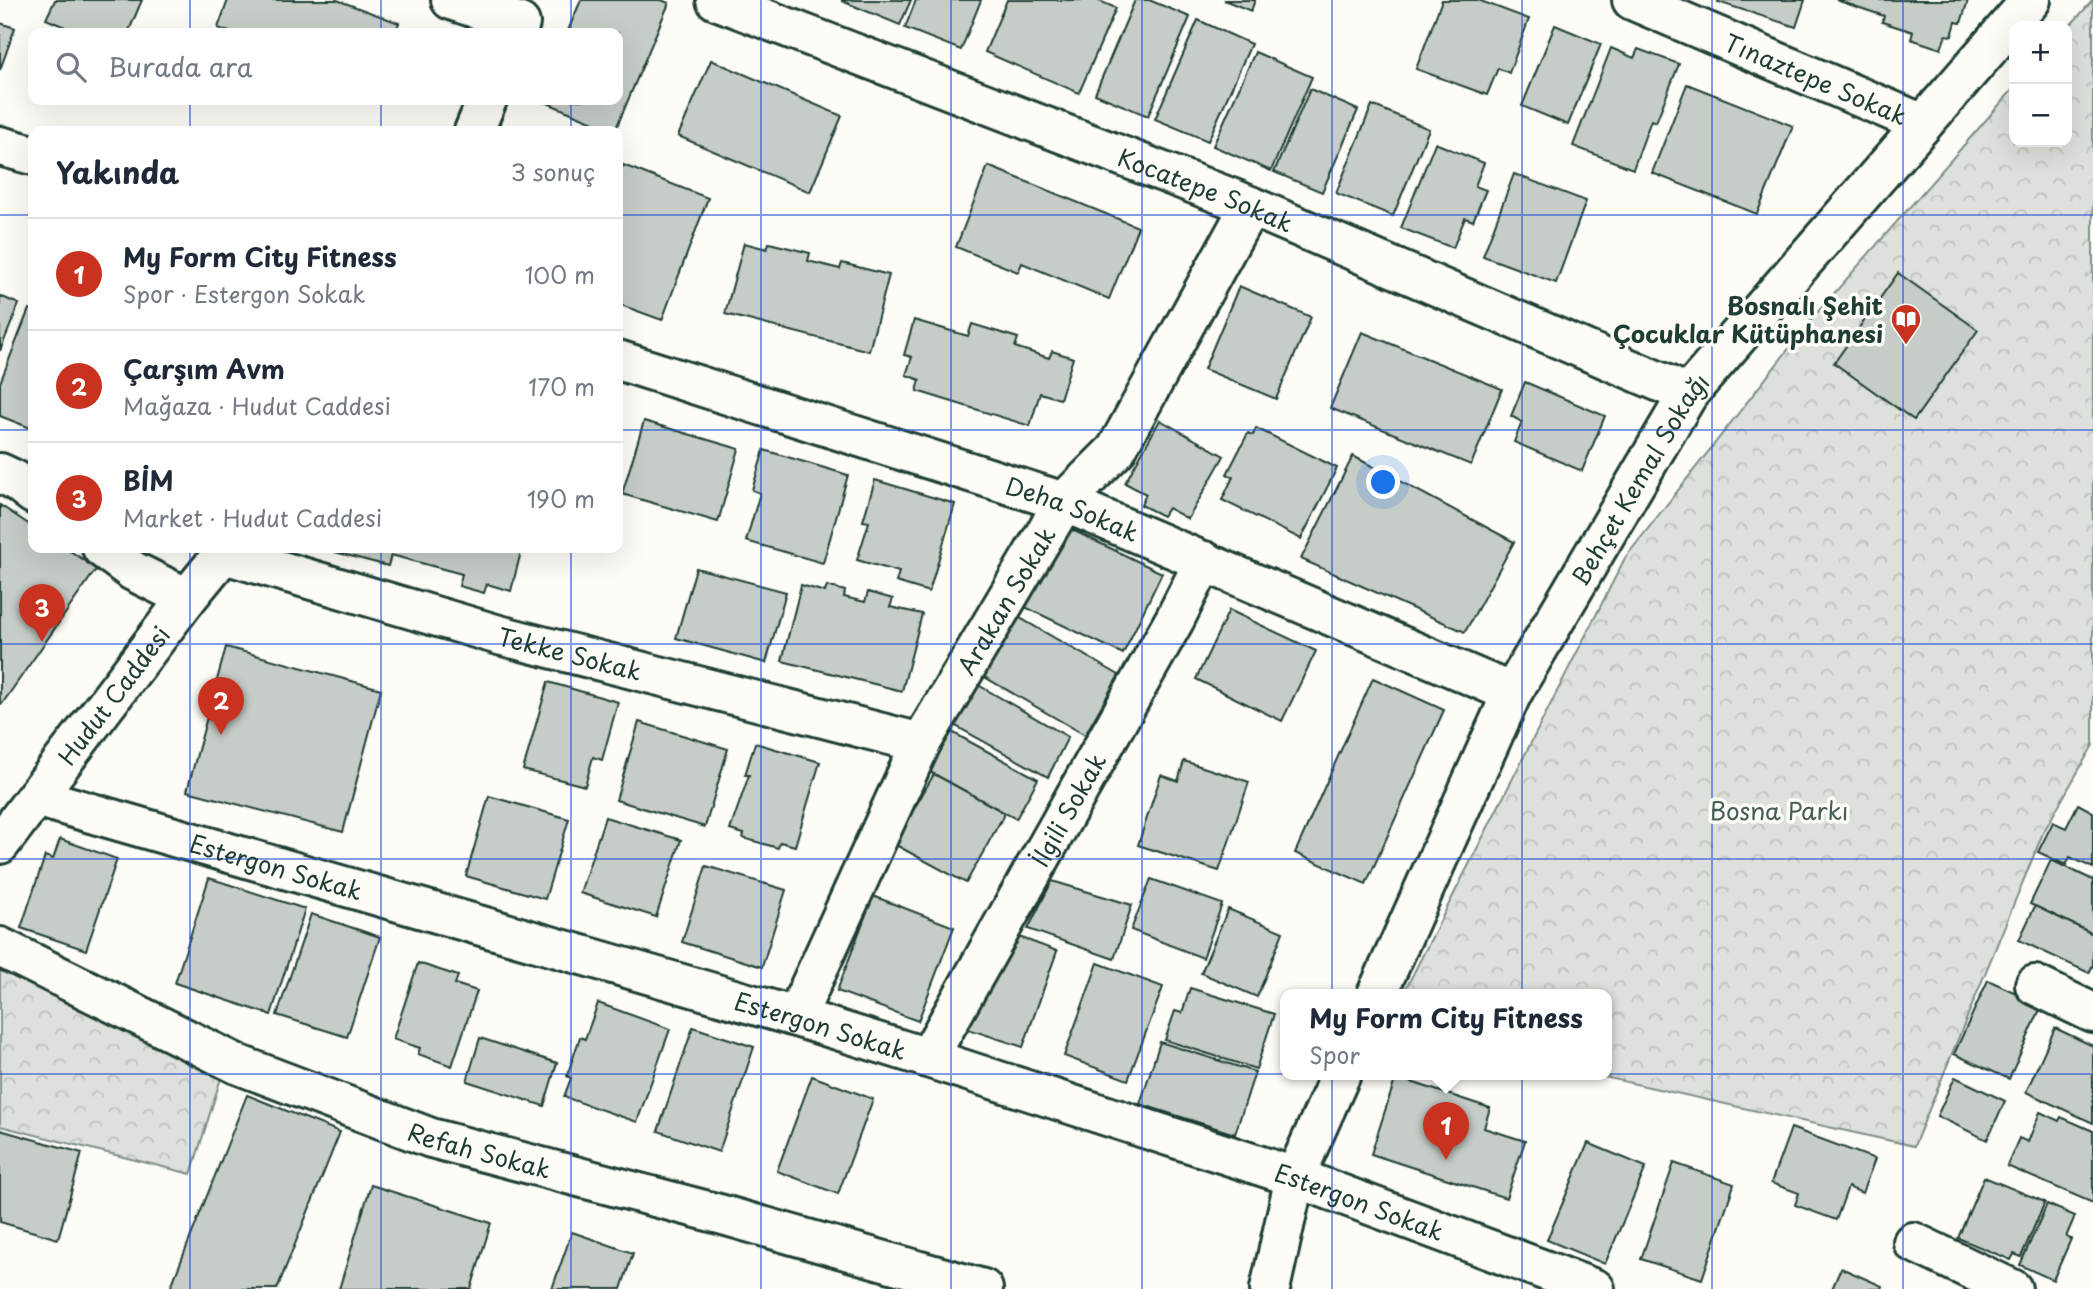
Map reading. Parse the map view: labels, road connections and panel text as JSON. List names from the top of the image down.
{
  "streets": {
    "street": [
      "Tınaztepe Sokak",
      "Kocatepe Sokak",
      "Behçet Kemal Sokağı",
      "Deha Sokak",
      "Arakan Sokak",
      "Tekke Sokak",
      "Hudut Caddesi",
      "İlgili Sokak",
      "Estergon Sokak",
      "Refah Sokak"
    ]
  },
  "crossings": [
    ["Tınaztepe Sokak", "Behçet Kemal Sokağı"],
    ["Kocatepe Sokak", "Behçet Kemal Sokağı"],
    ["Kocatepe Sokak", "Arakan Sokak"],
    ["Behçet Kemal Sokağı", "Deha Sokak"],
    ["Deha Sokak", "Arakan Sokak"],
    ["Deha Sokak", "İlgili Sokak"],
    ["Arakan Sokak", "Tekke Sokak"],
    ["Arakan Sokak", "Estergon Sokak"],
    ["Hudut Caddesi", "Estergon Sokak"],
    ["İlgili Sokak", "Estergon Sokak"]
  ],
  "parks": ["Bosna Parkı"],
  "places": {
    "library": ["Bosnalı Şehit Çocuklar Kütüphanesi"]
  },
  "page": {
    "map_buttons": ["+", "−"],
    "search": "Burada ara",
    "heading": ["Yakında", "3 sonuç"],
    "list": [
      {
        "mark": "1",
        "name": "My Form City Fitness",
        "note": "Spor · Estergon Sokak",
        "value": "100 m"
      },
      {
        "mark": "2",
        "name": "Çarşım Avm",
        "note": "Mağaza · Hudut Caddesi",
        "value": "170 m"
      },
      {
        "mark": "3",
        "name": "BİM",
        "note": "Market · Hudut Caddesi",
        "value": "190 m"
      }
    ],
    "pins": ["3", "2", "1"],
    "popup": ["My Form City Fitness", "Spor"]
  }
}
